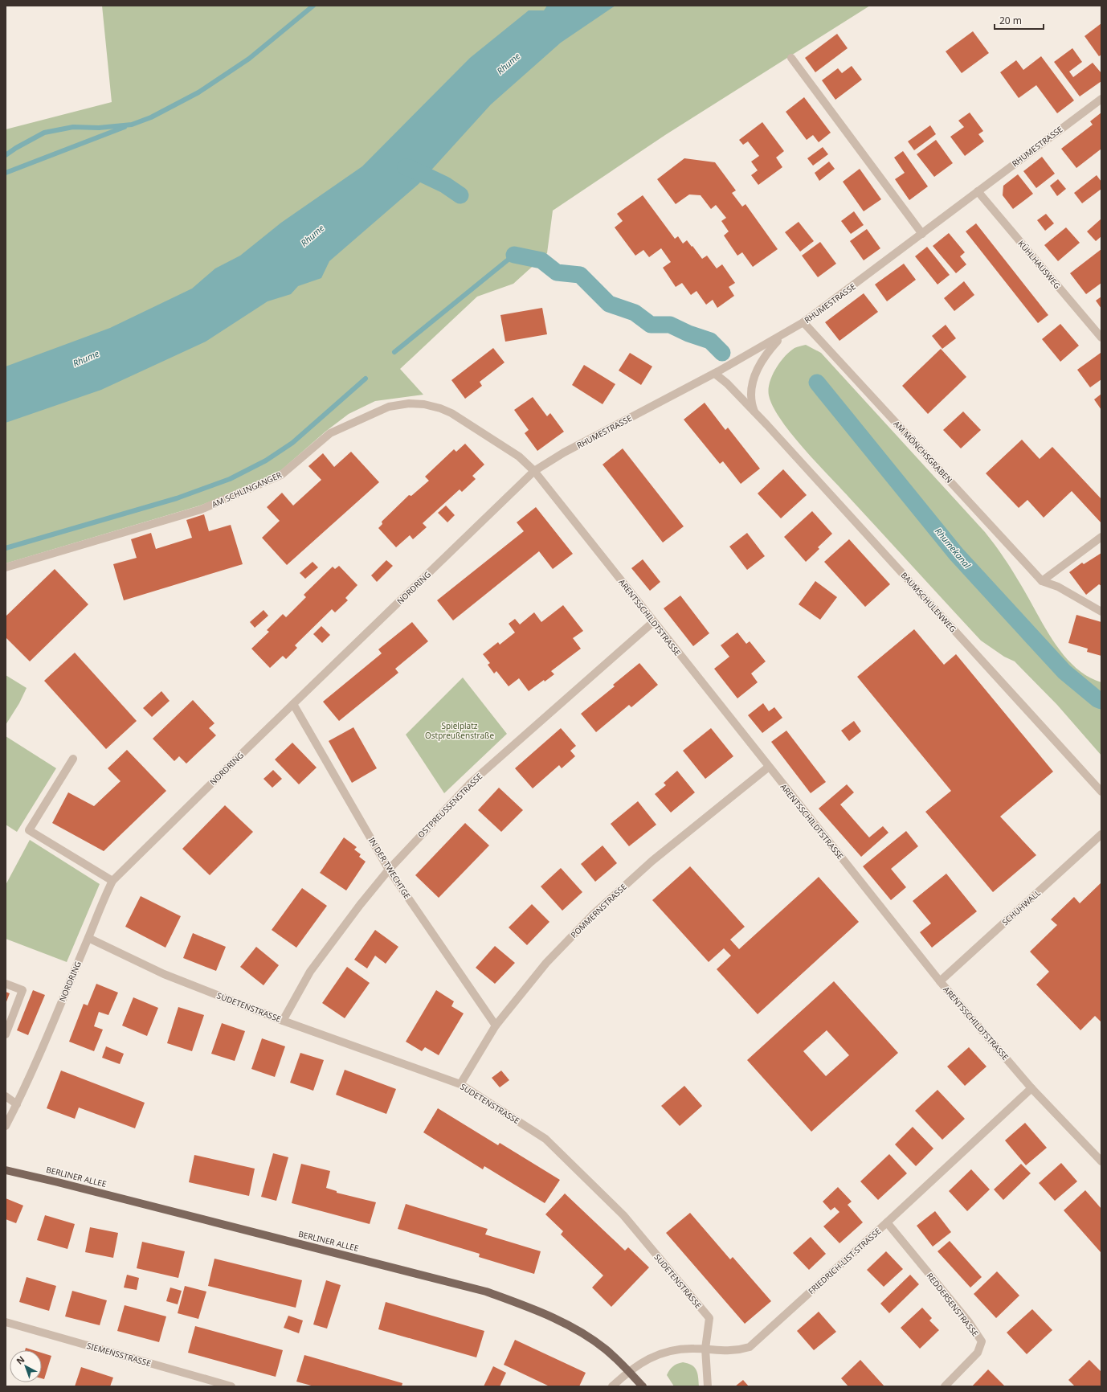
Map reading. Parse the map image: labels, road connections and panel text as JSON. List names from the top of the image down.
{
  "streets": {
    "main road": ["BERLINER ALLEE"],
    "street": [
      "RHUMESTRASSE",
      "KÜHLHAUSWEG",
      "AM MÖNCHSGRABEN",
      "AM SCHLINGANGER",
      "NORDRING",
      "BAUMSCHULENWEG",
      "ARENTSSCHILDTSTRASSE",
      "OSTPREUSSENSTRASSE",
      "IN DER TWECHTGE",
      "SCHUHWALL",
      "POMMERNSTRASSE",
      "SUDETENSTRASSE",
      "FRIEDRICH-LIST-STRASSE",
      "REDDERSENSTRASSE",
      "SIEMENSSTRASSE"
    ]
  },
  "crossings": [
    ["RHUMESTRASSE", "KÜHLHAUSWEG"],
    ["RHUMESTRASSE", "AM MÖNCHSGRABEN"],
    ["RHUMESTRASSE", "AM SCHLINGANGER"],
    ["RHUMESTRASSE", "NORDRING"],
    ["RHUMESTRASSE", "BAUMSCHULENWEG"],
    ["RHUMESTRASSE", "ARENTSSCHILDTSTRASSE"],
    ["AM SCHLINGANGER", "NORDRING"],
    ["AM SCHLINGANGER", "ARENTSSCHILDTSTRASSE"],
    ["NORDRING", "ARENTSSCHILDTSTRASSE"],
    ["NORDRING", "IN DER TWECHTGE"],
    ["NORDRING", "SUDETENSTRASSE"],
    ["ARENTSSCHILDTSTRASSE", "OSTPREUSSENSTRASSE"],
    ["ARENTSSCHILDTSTRASSE", "SCHUHWALL"],
    ["ARENTSSCHILDTSTRASSE", "POMMERNSTRASSE"],
    ["ARENTSSCHILDTSTRASSE", "FRIEDRICH-LIST-STRASSE"],
    ["OSTPREUSSENSTRASSE", "IN DER TWECHTGE"],
    ["OSTPREUSSENSTRASSE", "SUDETENSTRASSE"],
    ["IN DER TWECHTGE", "POMMERNSTRASSE"],
    ["POMMERNSTRASSE", "SUDETENSTRASSE"],
    ["SUDETENSTRASSE", "FRIEDRICH-LIST-STRASSE"],
    ["BERLINER ALLEE", "FRIEDRICH-LIST-STRASSE"],
    ["FRIEDRICH-LIST-STRASSE", "REDDERSENSTRASSE"]
  ],
  "water": ["Rhume", "Rhumekanal"],
  "parks": ["Spielplatz Ostpreußenstraße"],
  "scale_bar": "20 m",
  "north": "top left"
}
